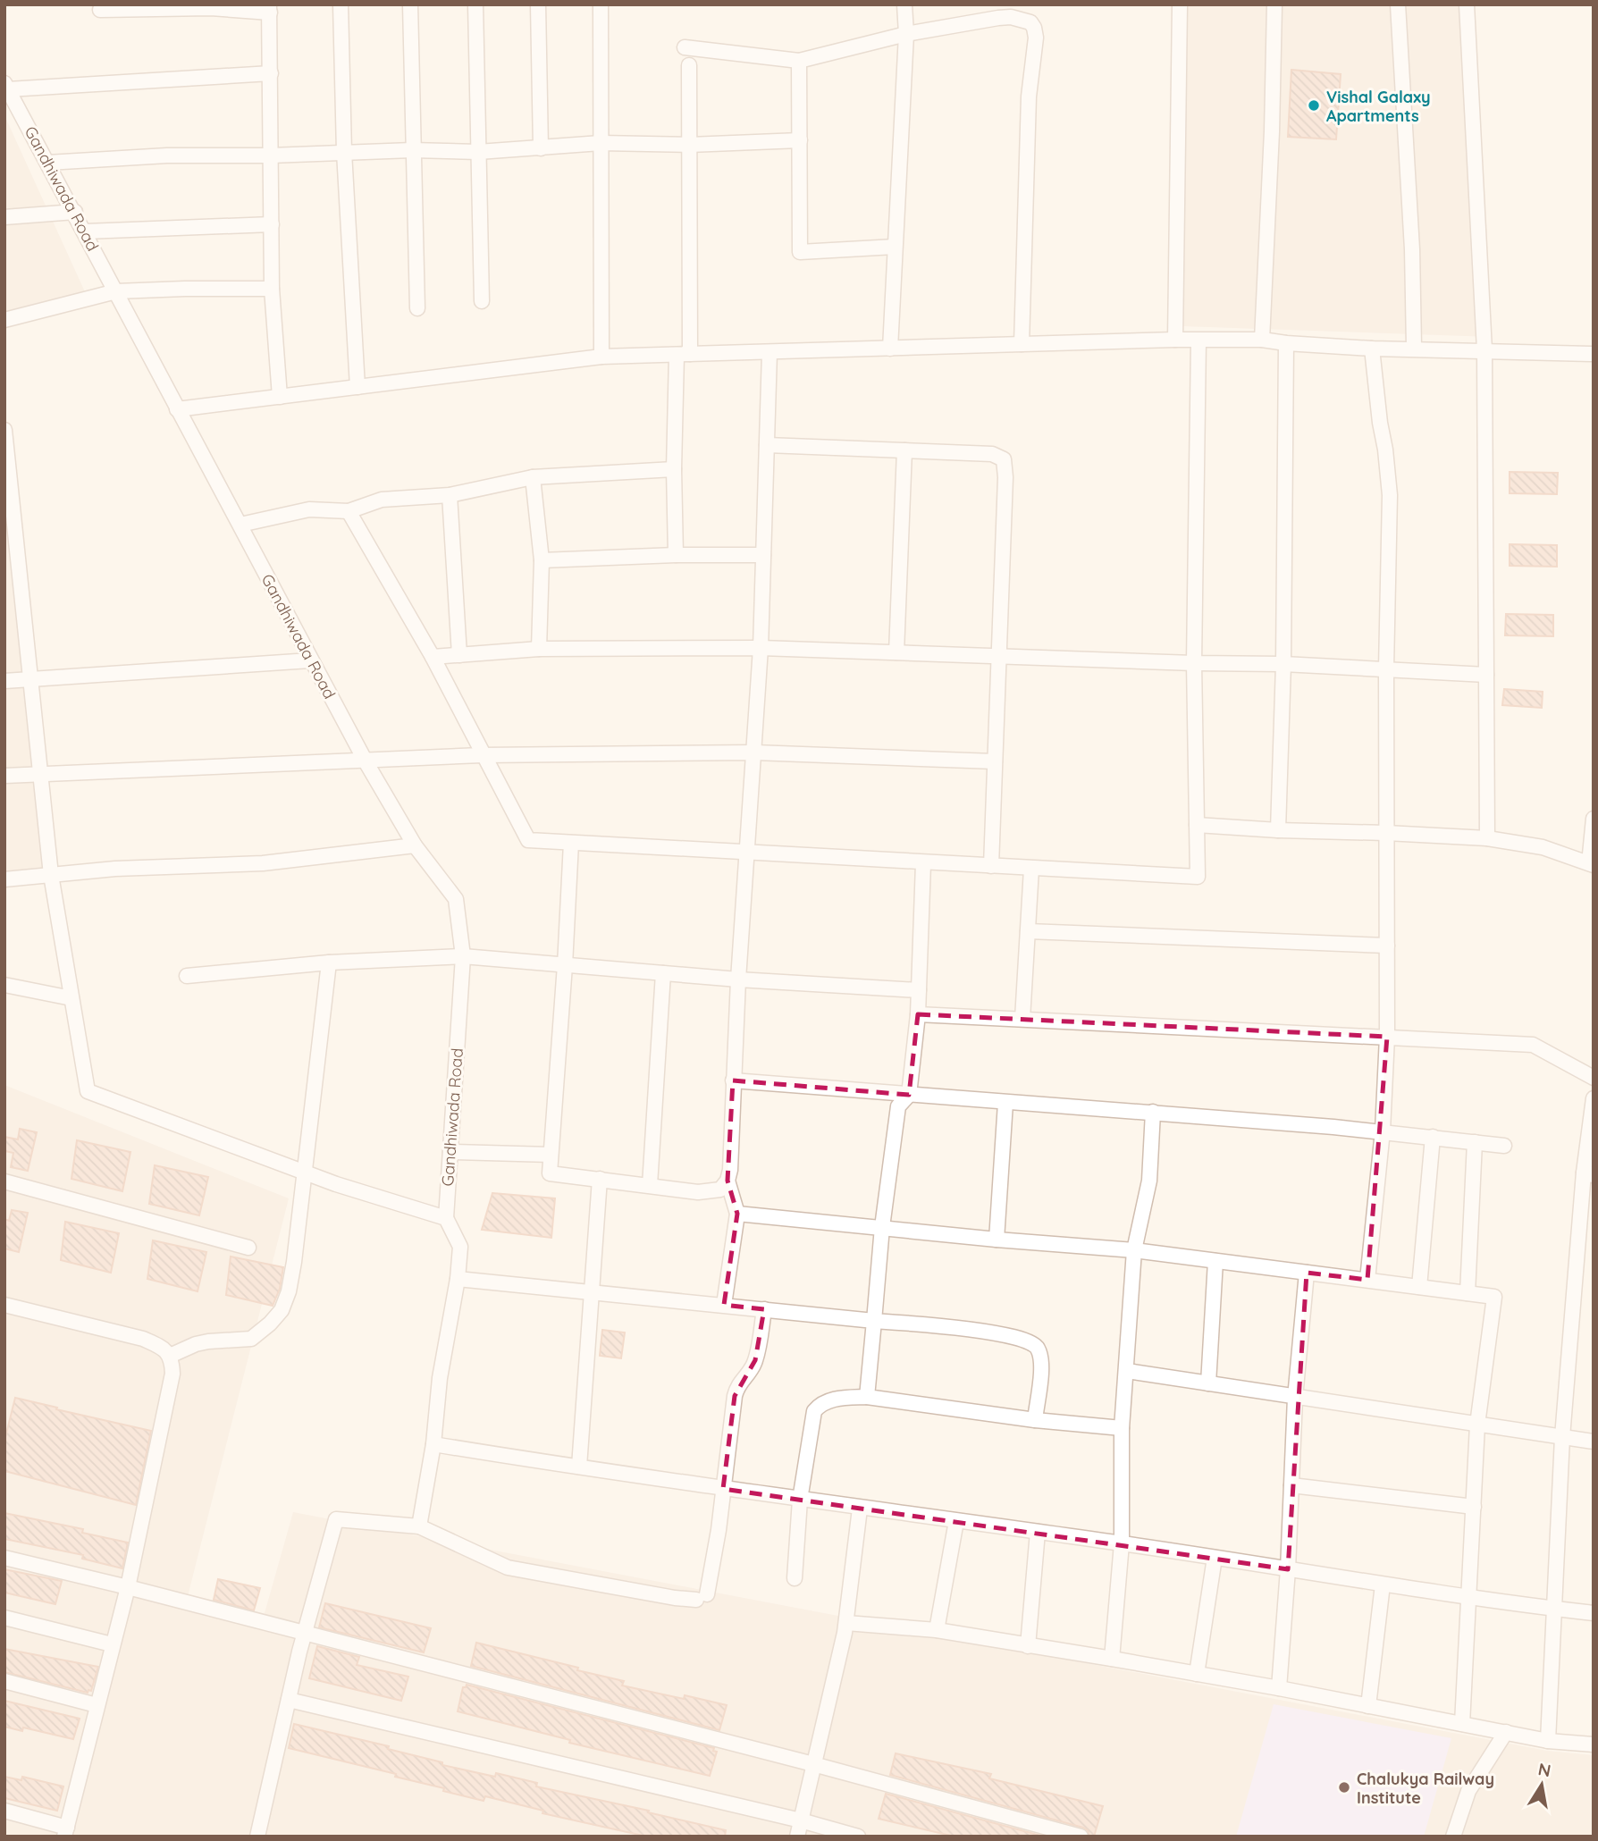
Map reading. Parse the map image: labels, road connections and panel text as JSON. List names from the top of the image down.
{
  "streets": {
    "street": ["Gandhiwada Road"]
  },
  "places": ["Vishal Galaxy Apartments", "Chalukya Railway Institute"],
  "north": "top"
}
